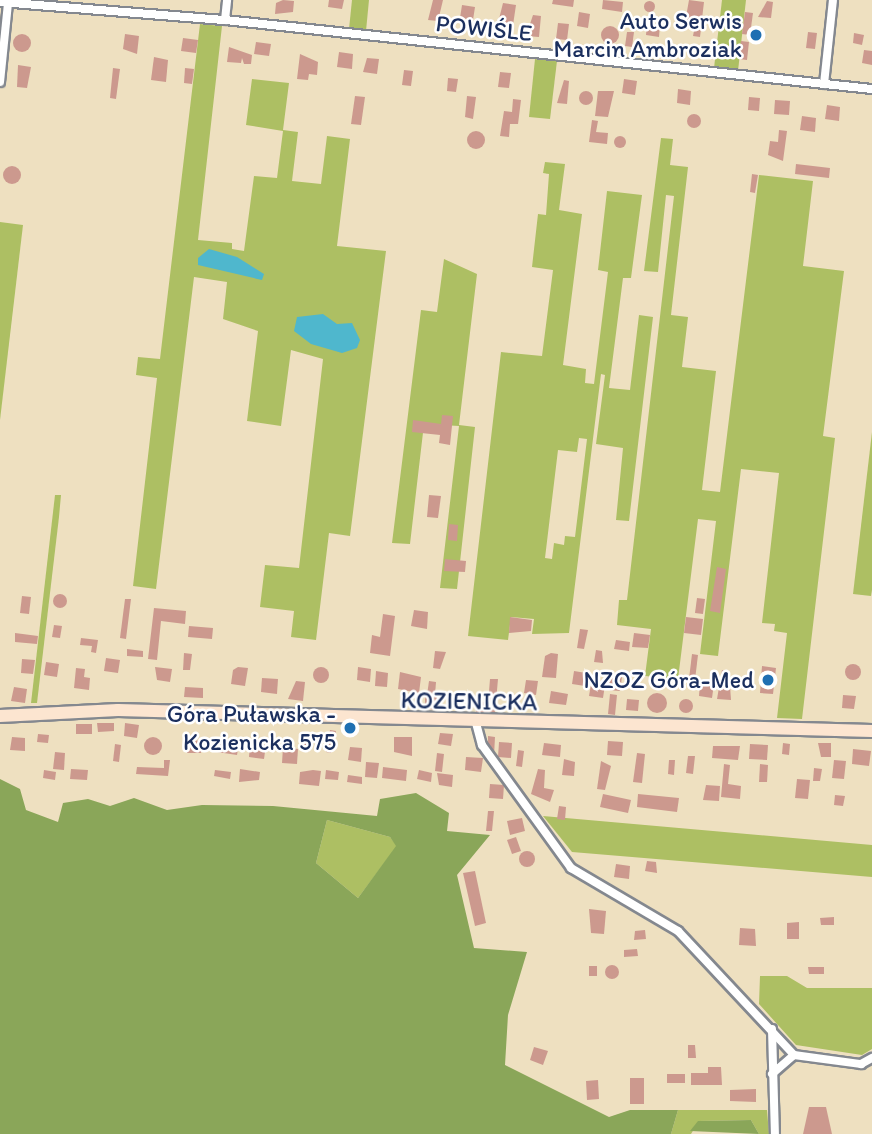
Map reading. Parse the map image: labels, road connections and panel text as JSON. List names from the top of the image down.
{
  "streets": {
    "main road": ["KOZIENICKA"],
    "street": ["POWIŚLE"]
  },
  "places": ["Auto Serwis Marcin Ambroziak", "NZOZ Góra-Med", "Góra Puławska - Kozienicka 575"]
}
